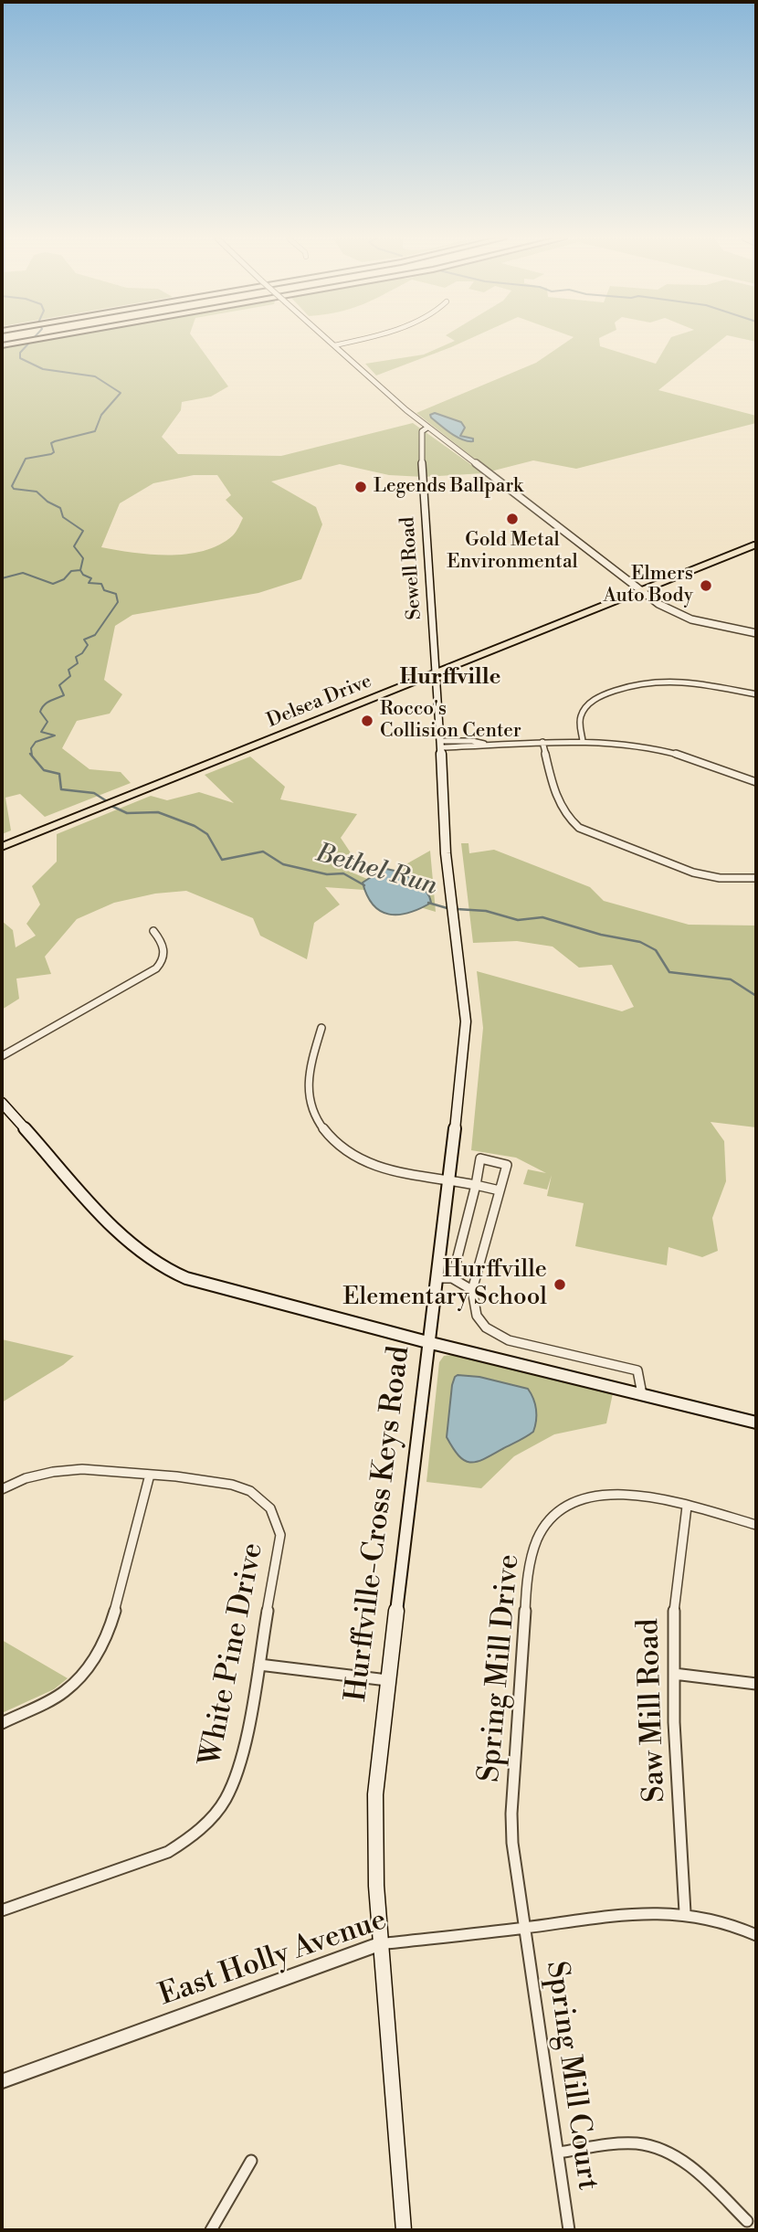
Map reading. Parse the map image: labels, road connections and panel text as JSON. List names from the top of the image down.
{
  "streets": {
    "main road": ["Sewell Road", "Delsea Drive", "Hurffville-Cross Keys Road"],
    "street": [
      "White Pine Drive",
      "Spring Mill Drive",
      "Saw Mill Road",
      "East Holly Avenue",
      "Spring Mill Court"
    ]
  },
  "crossings": [
    ["Sewell Road", "Delsea Drive"],
    ["Sewell Road", "Hurffville-Cross Keys Road"],
    ["Delsea Drive", "Hurffville-Cross Keys Road"],
    ["Hurffville-Cross Keys Road", "East Holly Avenue"],
    ["Spring Mill Drive", "Saw Mill Road"],
    ["Spring Mill Drive", "East Holly Avenue"],
    ["Spring Mill Drive", "Spring Mill Court"],
    ["Saw Mill Road", "East Holly Avenue"],
    ["East Holly Avenue", "Spring Mill Court"]
  ],
  "districts": ["Hurffville"],
  "water": ["Bethel Run"],
  "places": [
    "Legends Ballpark",
    "Gold Metal Environmental",
    "Elmers Auto Body",
    "Rocco's Collision Center",
    "Hurffville Elementary School"
  ]
}
